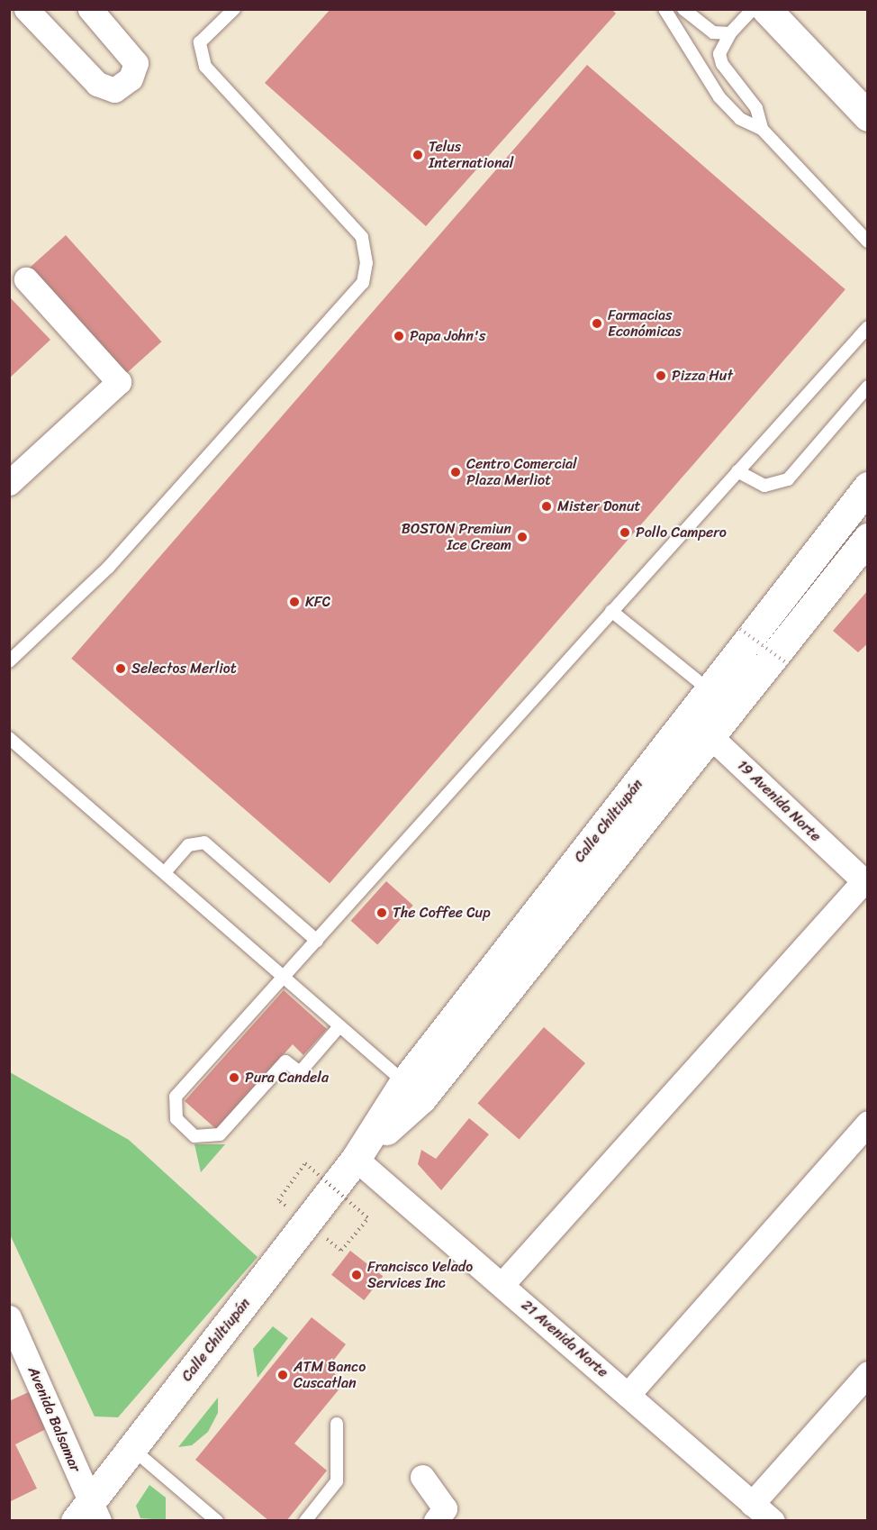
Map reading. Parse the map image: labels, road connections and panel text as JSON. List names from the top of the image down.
{
  "streets": {
    "main road": ["Calle Chiltiupán"],
    "street": ["19 Avenida Norte", "21 Avenida Norte", "Avenida Balsamar"]
  },
  "crossings": [
    ["19 Avenida Norte", "Calle Chiltiupán"],
    ["Calle Chiltiupán", "21 Avenida Norte"],
    ["Calle Chiltiupán", "Avenida Balsamar"]
  ],
  "places": [
    "Telus International",
    "Farmacias Económicas",
    "Papa John's",
    "Pizza Hut",
    "Centro Comercial Plaza Merliot",
    "Mister Donut",
    "Pollo Campero",
    "BOSTON Premiun Ice Cream",
    "KFC",
    "Selectos Merliot",
    "The Coffee Cup",
    "Pura Candela",
    "Francisco Velado Services Inc",
    "ATM Banco Cuscatlan"
  ]
}
